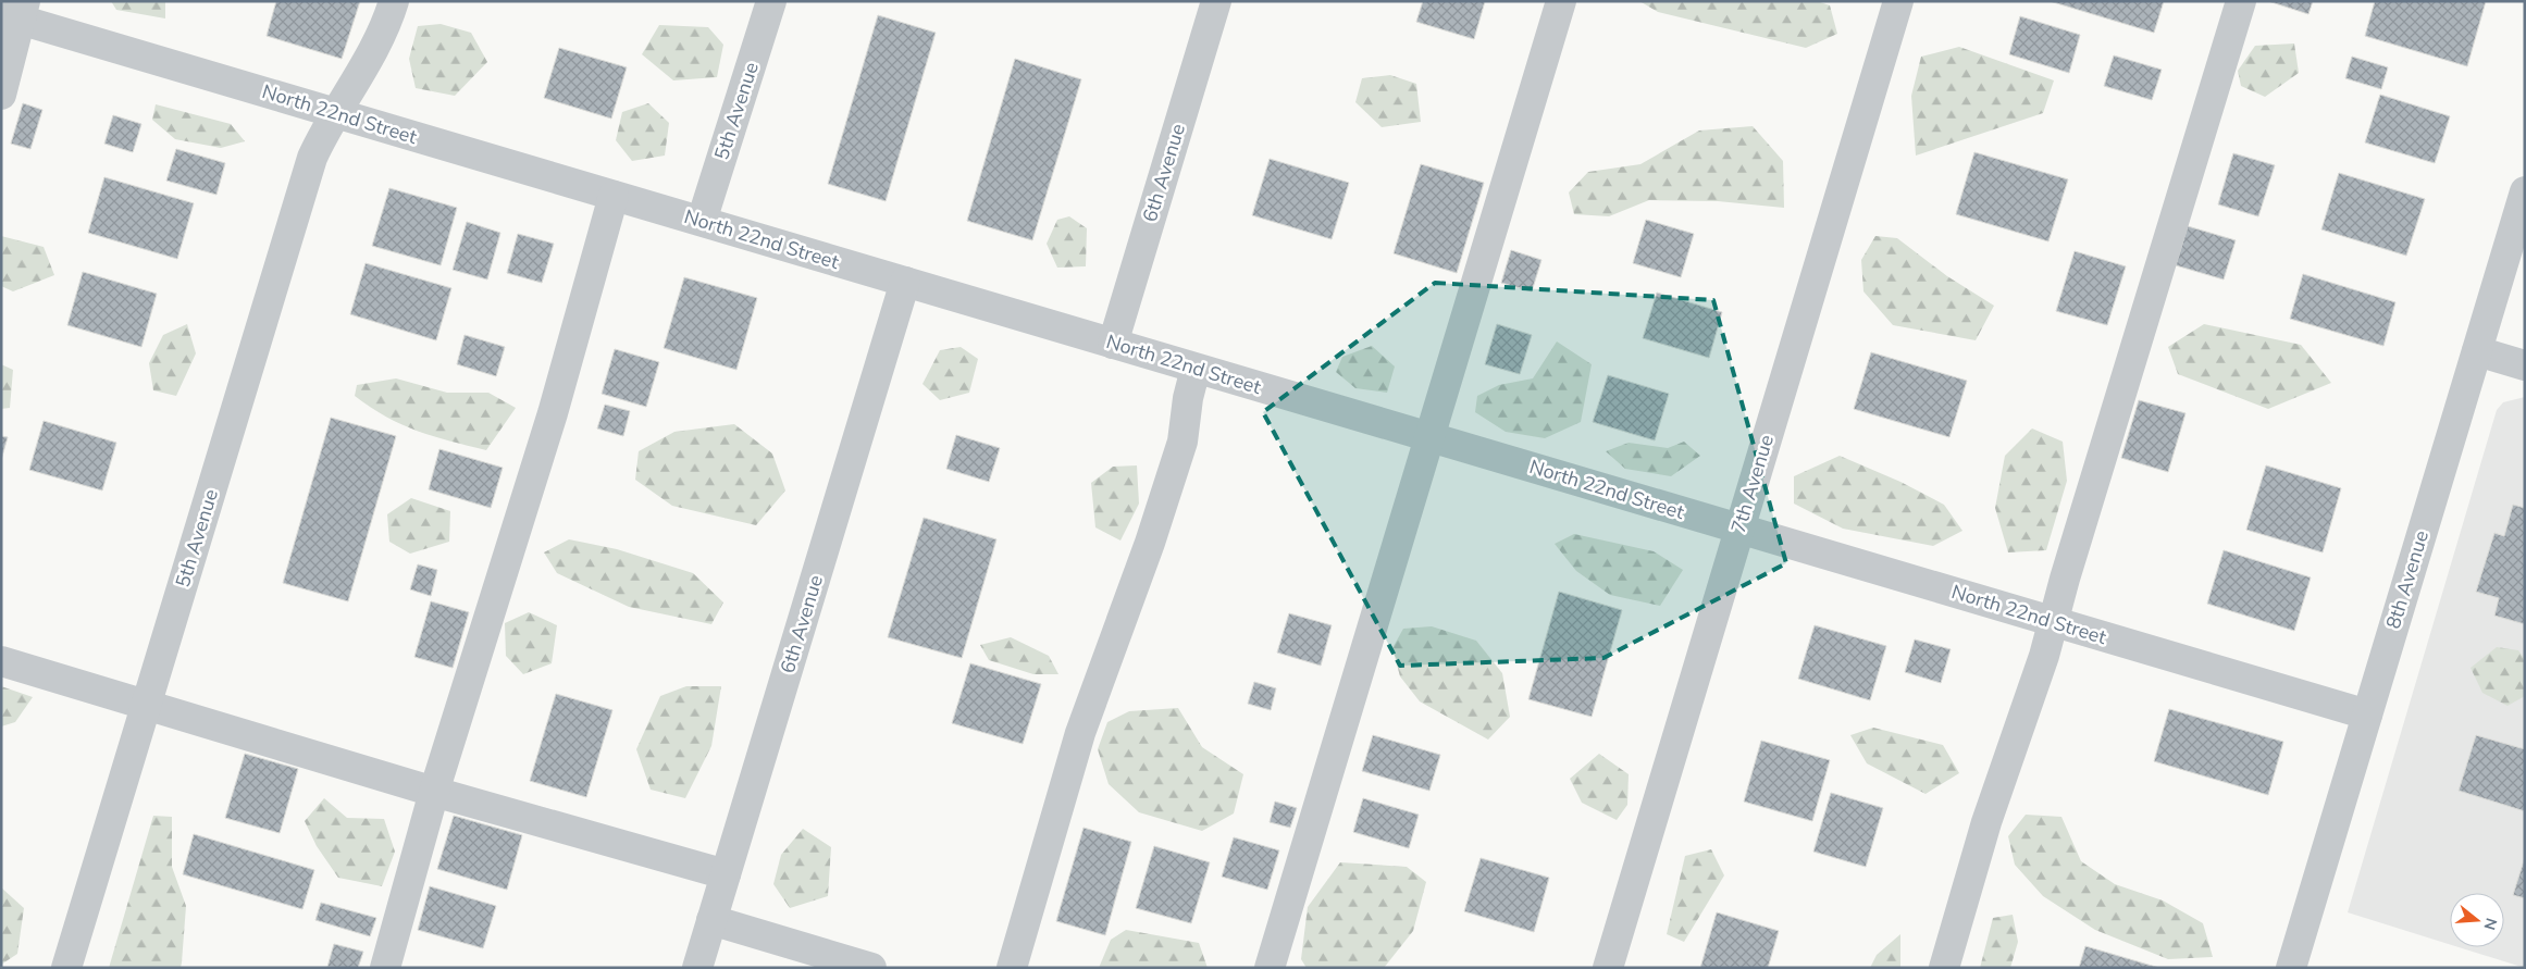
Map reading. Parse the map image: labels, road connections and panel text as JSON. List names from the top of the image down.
{
  "streets": {
    "street": [
      "5th Avenue",
      "North 22nd Street",
      "6th Avenue",
      "7th Avenue",
      "8th Avenue"
    ]
  },
  "crossings": [
    ["5th Avenue", "North 22nd Street"],
    ["North 22nd Street", "6th Avenue"],
    ["North 22nd Street", "7th Avenue"],
    ["North 22nd Street", "8th Avenue"]
  ],
  "north": "right"
}
